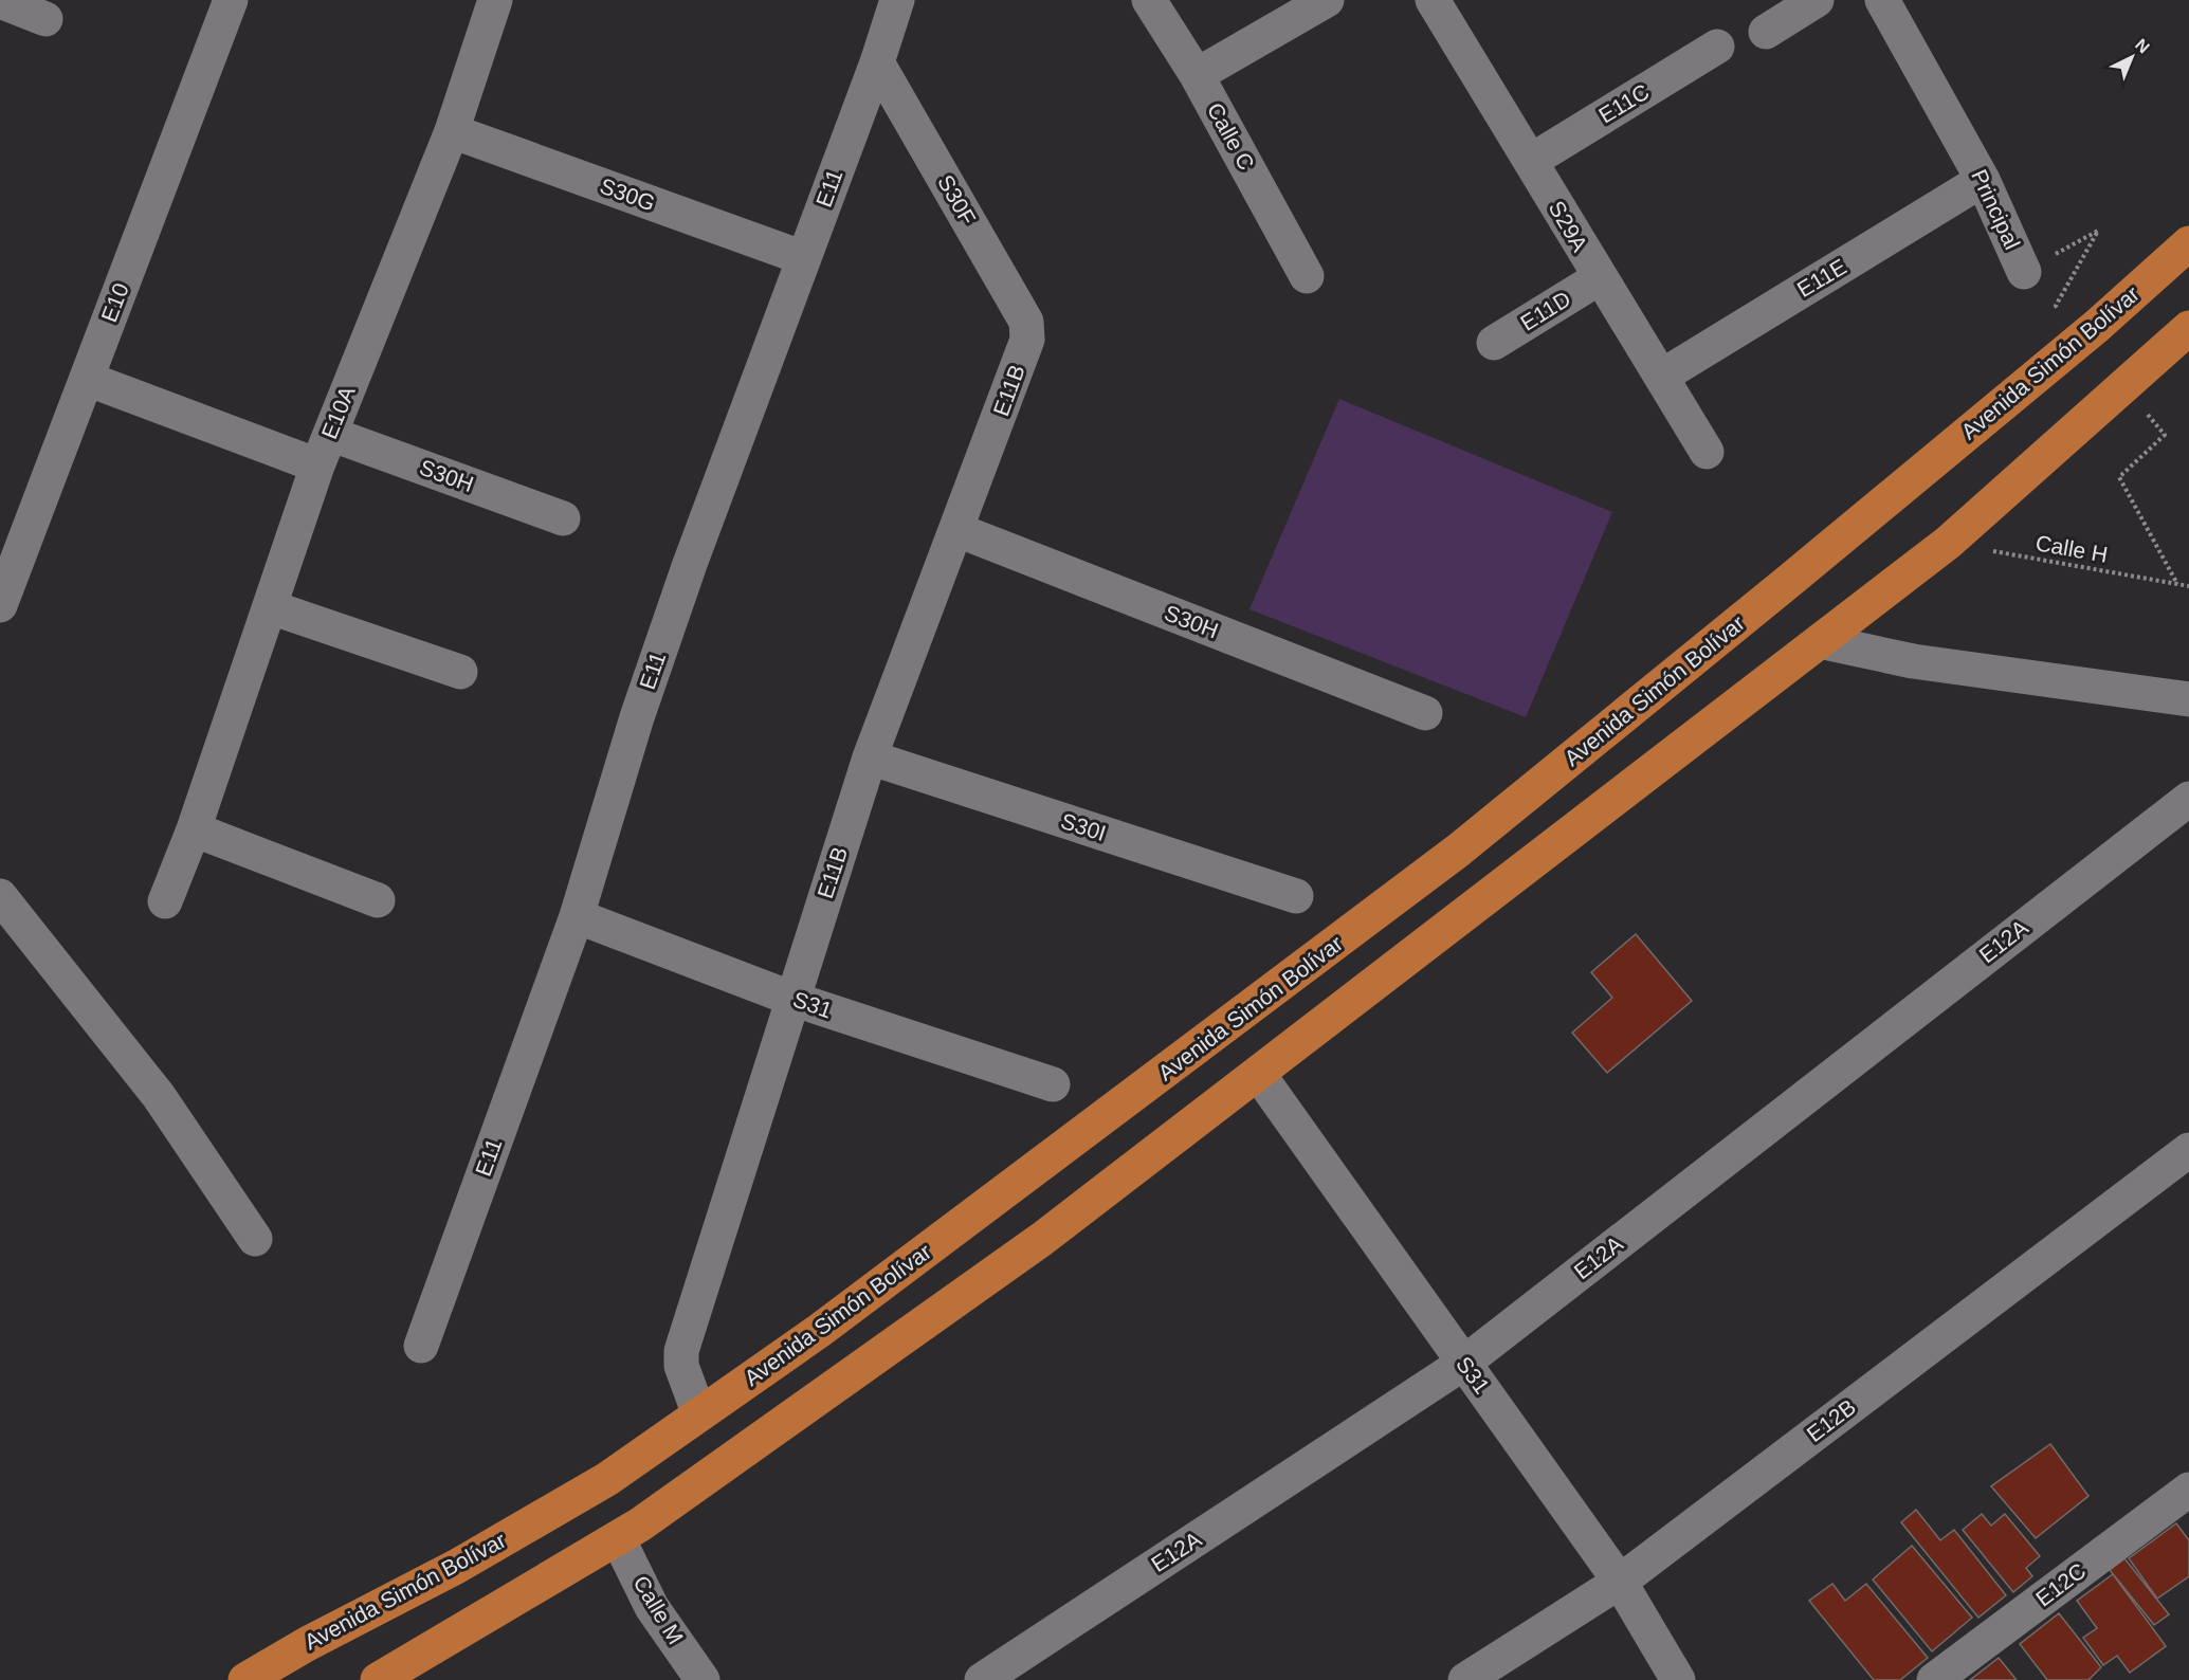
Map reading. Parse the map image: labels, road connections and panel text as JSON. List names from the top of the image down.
{
  "streets": {
    "highway": ["Avenida Simón Bolívar"],
    "street": [
      "E11C",
      "Calle C",
      "E11",
      "S30G",
      "S30F",
      "Principal",
      "S29A",
      "E11E",
      "E10",
      "E11D",
      "E11B",
      "E10A",
      "S30H",
      "S30I",
      "E12A",
      "S31",
      "E12B",
      "E12C",
      "Calle M"
    ],
    "path": ["Calle H"]
  },
  "crossings": [
    ["E11C", "S29A"],
    ["E11", "S30G"],
    ["E11", "S30F"],
    ["E11", "S31"],
    ["S30G", "E10A"],
    ["S30F", "E11B"],
    ["Principal", "E11E"],
    ["S29A", "E11E"],
    ["S29A", "E11D"],
    ["Avenida Simón Bolívar", "E11B"],
    ["E11B", "S30H"],
    ["E11B", "S30I"],
    ["E11B", "S31"],
    ["E10A", "S30H"],
    ["E12A", "S31"],
    ["S31", "E12B"]
  ],
  "north": "top right"
}
